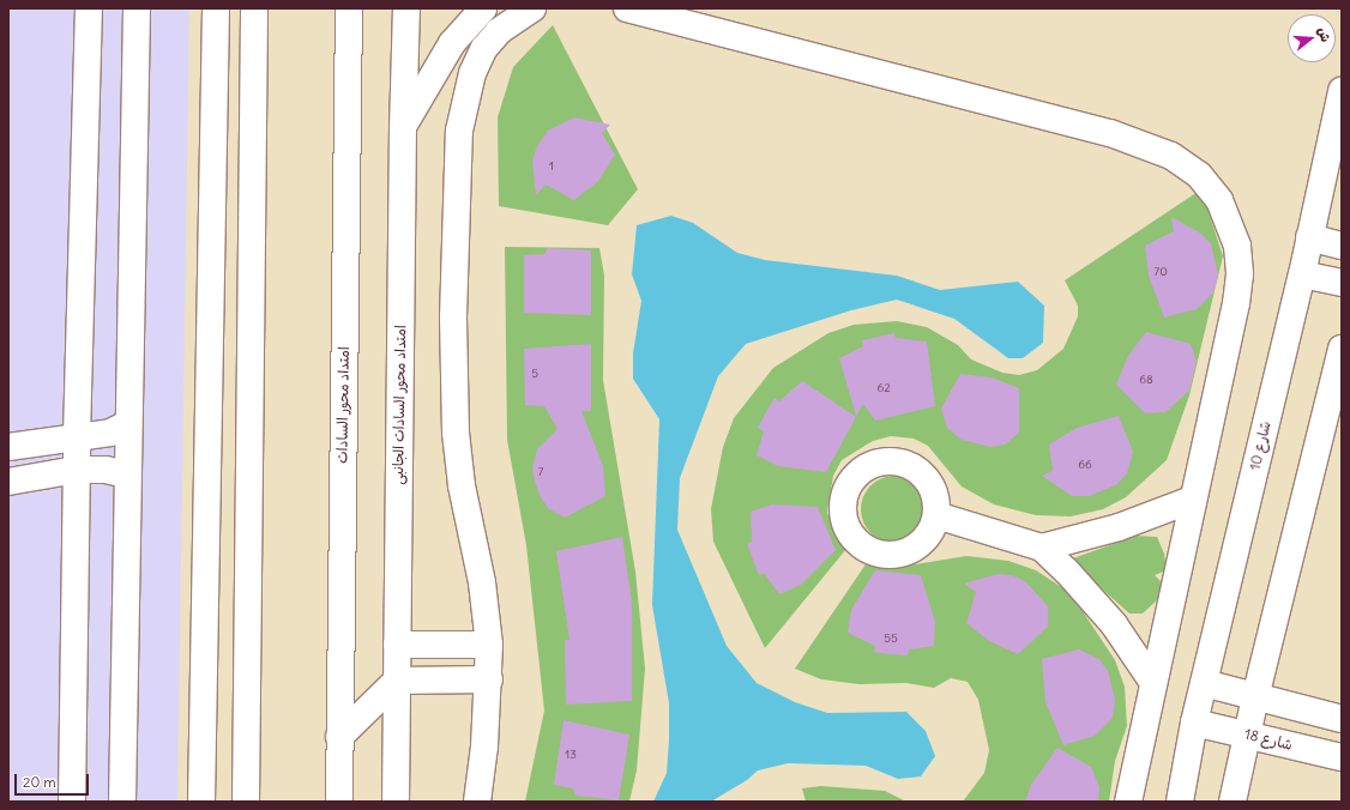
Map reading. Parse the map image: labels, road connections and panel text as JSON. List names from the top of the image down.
{
  "streets": {
    "street": [
      "امتداد محور السادات",
      "امتداد محور السادات الجانبى",
      "شارع 10",
      "شارع 18"
    ]
  },
  "crossings": [
    ["شارع 10", "شارع 18"]
  ],
  "house_numbers": [
    "1",
    "70",
    "5",
    "68",
    "62",
    "66",
    "7",
    "55",
    "13"
  ],
  "scale_bar": "20 m",
  "north": "right"
}
